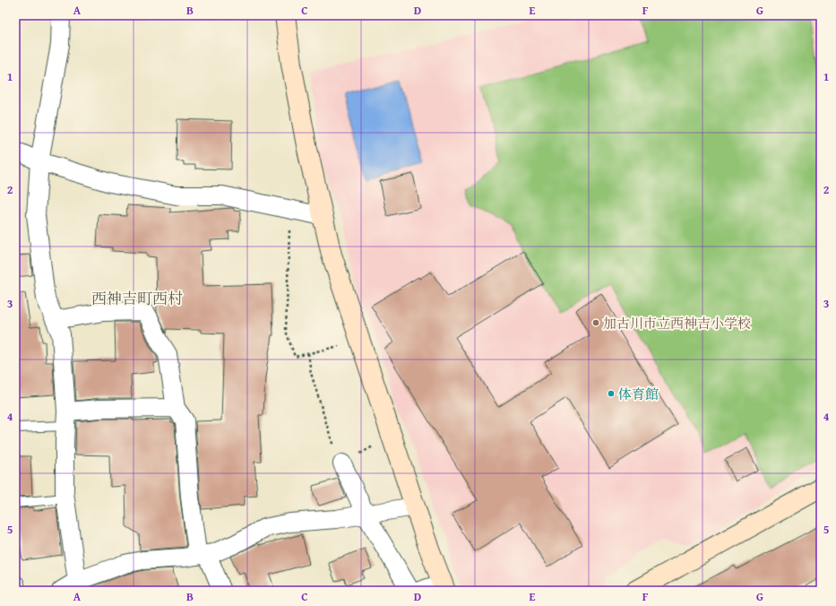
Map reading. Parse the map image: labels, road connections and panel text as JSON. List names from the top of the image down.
{
  "districts": ["西神吉町西村"],
  "places": ["加古川市立西神吉小学校", "体育館"],
  "grid": {
    "columns": [
      "A",
      "B",
      "C",
      "D",
      "E",
      "F",
      "G"
    ],
    "rows": [
      "1",
      "2",
      "3",
      "4",
      "5"
    ]
  }
}
